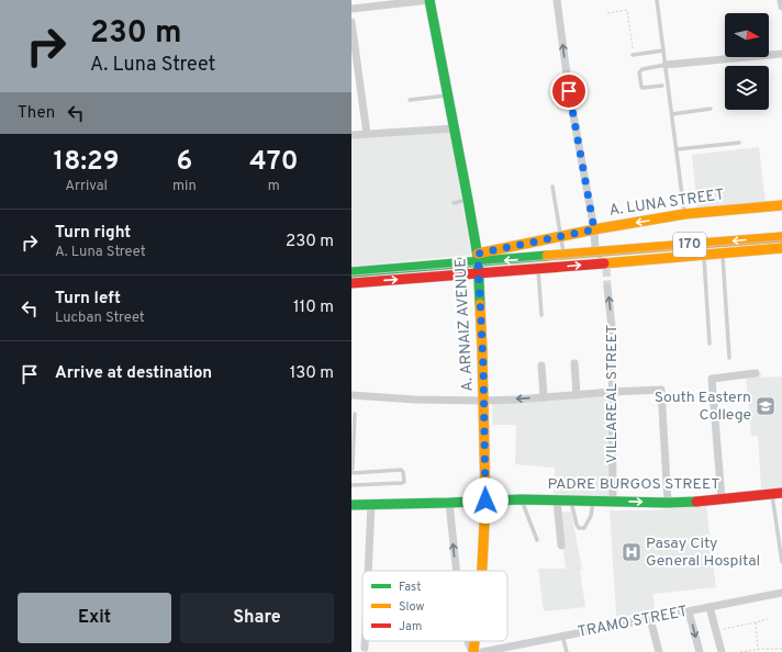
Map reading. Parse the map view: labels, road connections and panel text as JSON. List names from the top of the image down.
{
  "streets": {
    "main road": [
      "A. LUNA STREET",
      "170",
      "A. ARNAIZ AVENUE",
      "PADRE BURGOS STREET"
    ],
    "street": ["VILLAREAL STREET", "TRAMO STREET"]
  },
  "crossings": [
    ["A. LUNA STREET", "170"],
    ["A. LUNA STREET", "A. ARNAIZ AVENUE"],
    ["170", "A. ARNAIZ AVENUE"],
    ["A. ARNAIZ AVENUE", "PADRE BURGOS STREET"],
    ["VILLAREAL STREET", "PADRE BURGOS STREET"]
  ],
  "one_way": ["VILLAREAL STREET"],
  "places": {
    "school or university": ["South Eastern College"],
    "hospital": ["Pasay City General Hospital"]
  },
  "legend": ["Fast", "Slow", "Jam"],
  "north": "right",
  "page": {
    "turn": ["230 m", "A. Luna Street"],
    "then": "Then",
    "eta": [
      "18:29",
      "Arrival",
      "6",
      "min",
      "470",
      "m"
    ],
    "list": [
      {
        "name": "Turn right",
        "note": "A. Luna Street",
        "value": "230 m"
      },
      {
        "name": "Turn left",
        "note": "Lucban Street",
        "value": "110 m"
      },
      {
        "name": "Arrive at destination",
        "value": "130 m"
      }
    ],
    "buttons": ["Exit", "Share"]
  }
}
